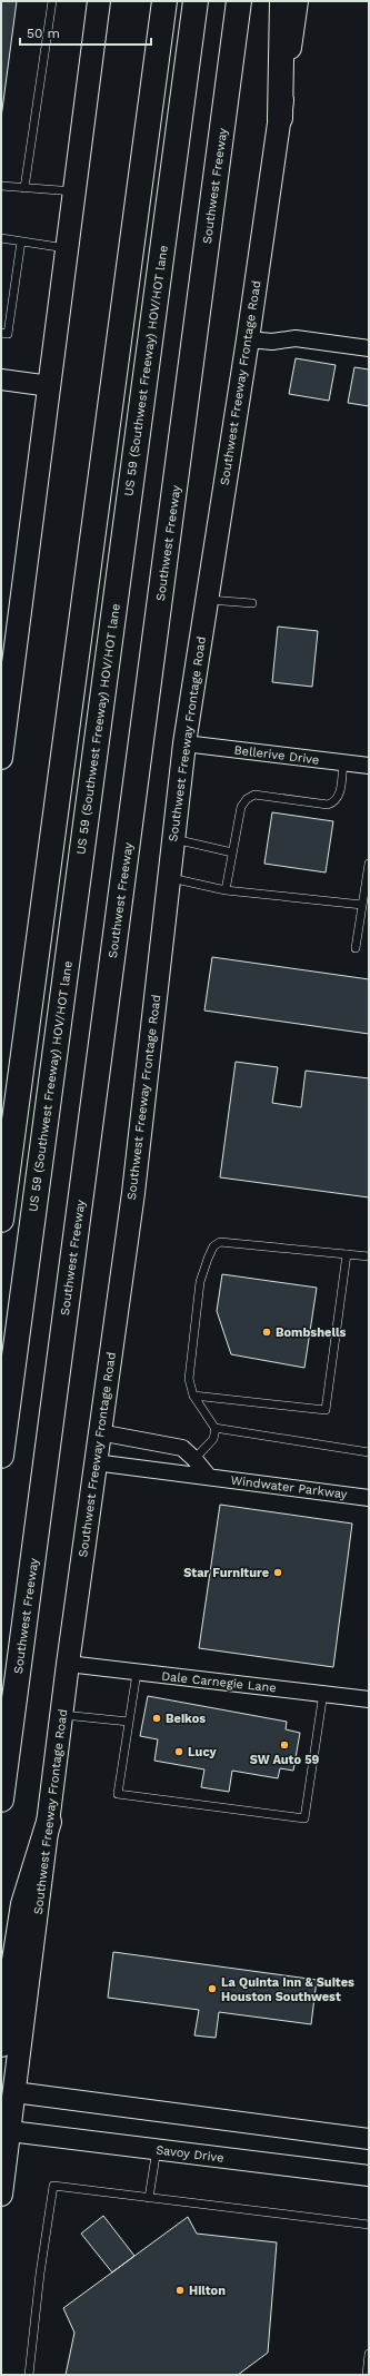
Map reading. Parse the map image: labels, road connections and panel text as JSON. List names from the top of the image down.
{
  "streets": {
    "highway": ["Southwest Freeway", "US 59 (Southwest Freeway) HOV/HOT lane"],
    "main road": ["Southwest Freeway Frontage Road"],
    "street": [
      "Bellerive Drive",
      "Windwater Parkway",
      "Dale Carnegie Lane",
      "Savoy Drive"
    ]
  },
  "crossings": [
    ["Southwest Freeway Frontage Road", "Bellerive Drive"],
    ["Southwest Freeway Frontage Road", "Windwater Parkway"],
    ["Southwest Freeway Frontage Road", "Dale Carnegie Lane"],
    ["Southwest Freeway Frontage Road", "Savoy Drive"]
  ],
  "places": [
    "Bombshells",
    "Star Furniture",
    "Beikos",
    "SW Auto 59",
    "Lucy",
    "La Quinta Inn & Suites Houston Southwest",
    "Hilton"
  ],
  "scale_bar": "50 m"
}
